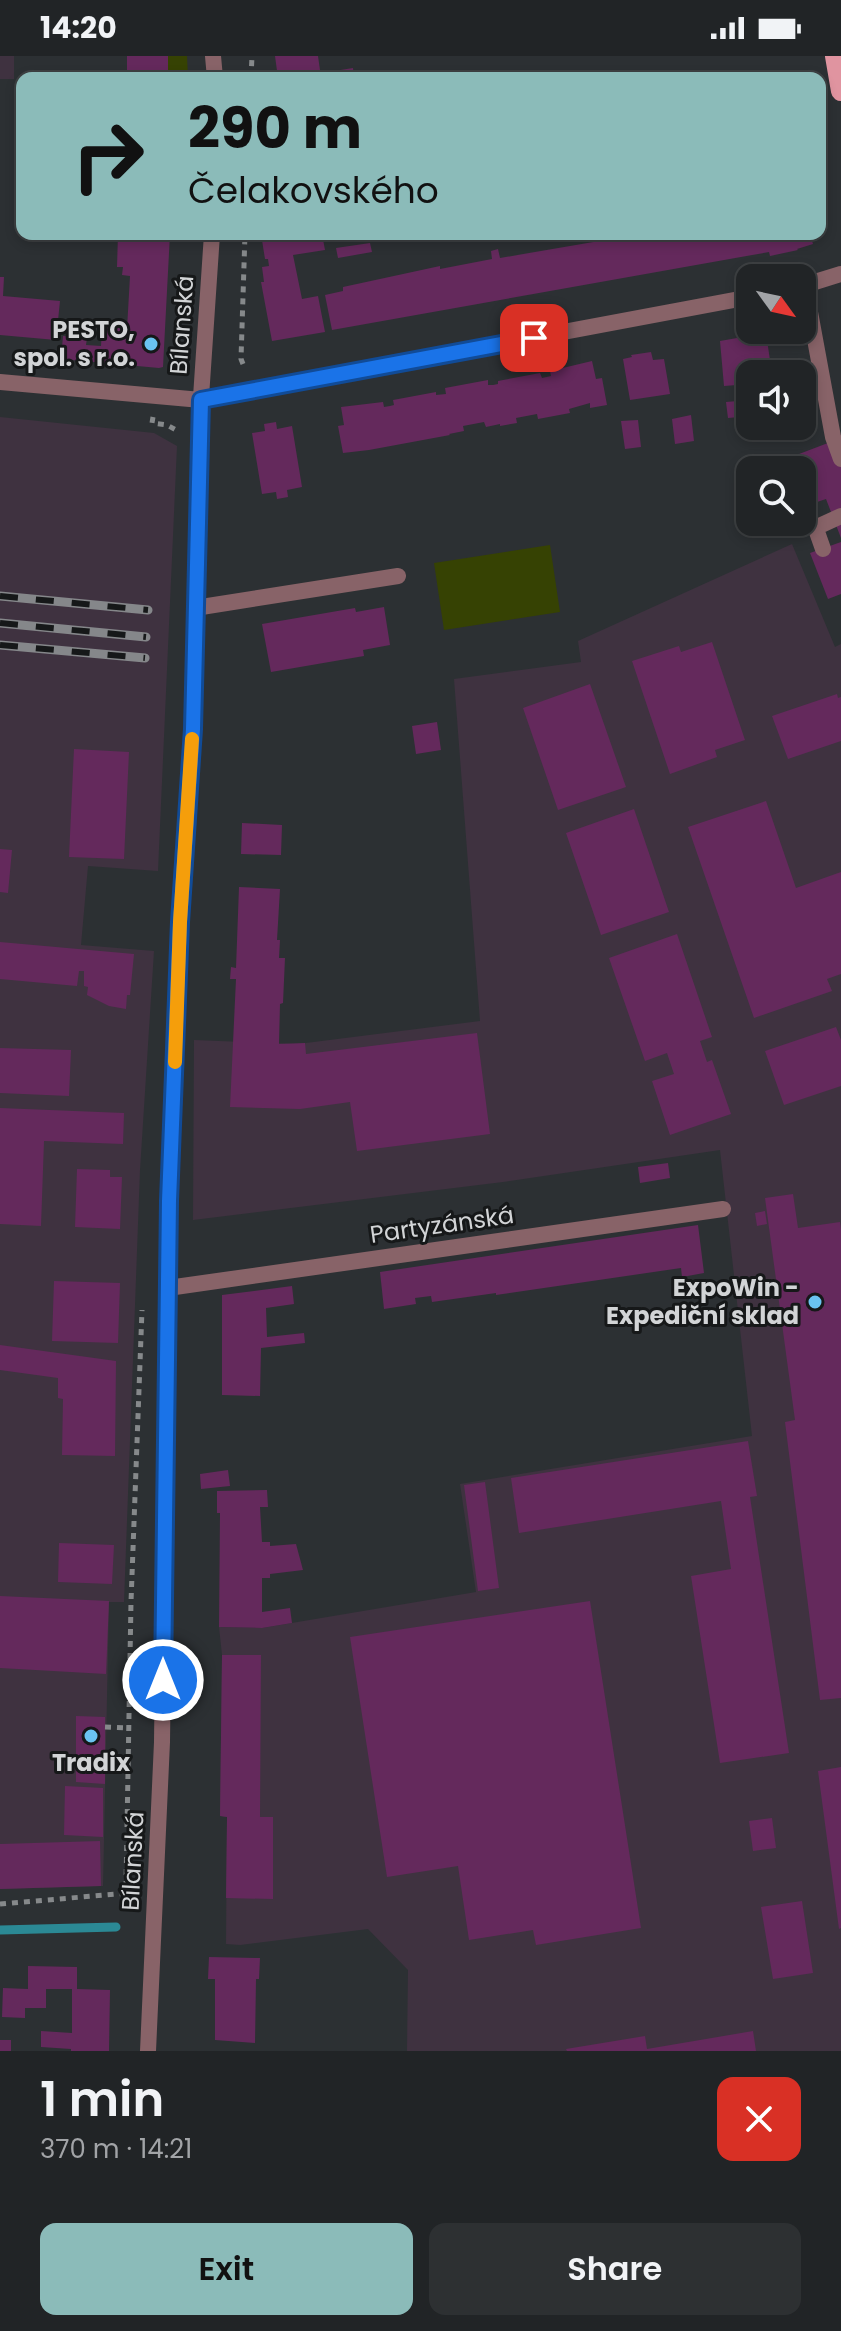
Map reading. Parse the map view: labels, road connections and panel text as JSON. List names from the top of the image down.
{
  "streets": {
    "street": ["Bílanská", "Partyzánská"]
  },
  "crossings": [
    ["Bílanská", "Partyzánská"]
  ],
  "places": ["PESTO, spol. s r.o.", "ExpoWin - Expediční sklad", "Tradix"],
  "north": "bottom right",
  "page": {
    "status": "14:20",
    "turn": ["290 m", "Čelakovského"],
    "heading": ["1 min", "370 m · 14:21"],
    "buttons": ["Exit", "Share"]
  }
}
